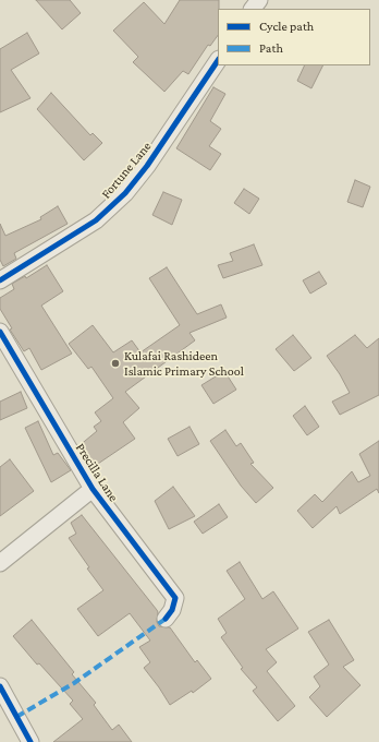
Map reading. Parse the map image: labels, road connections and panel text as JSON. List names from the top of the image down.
{
  "streets": {
    "street": ["Fortune Lane", "Precilla Lane"]
  },
  "places": ["Kulafai Rashideen Islamic Primary School"],
  "legend": ["Cycle path", "Path"]
}
